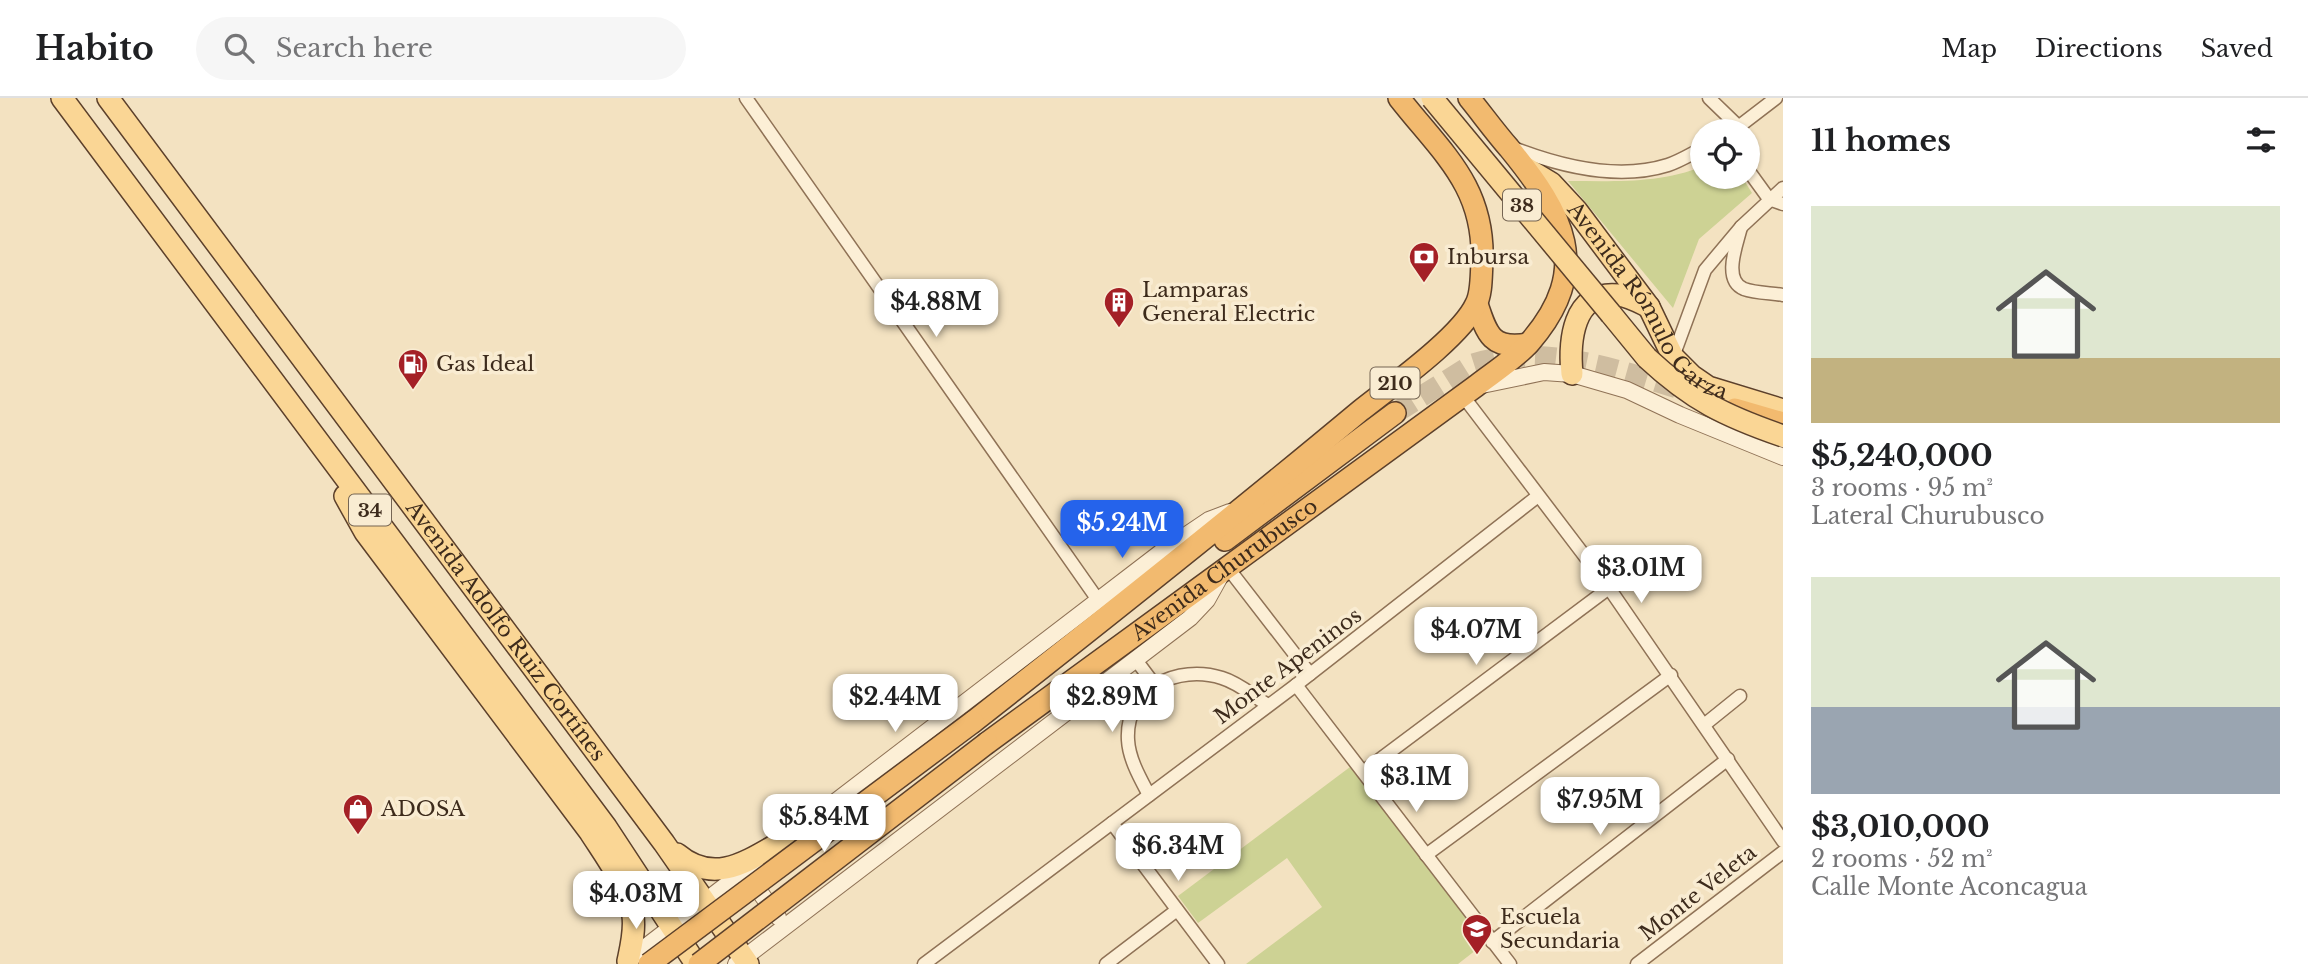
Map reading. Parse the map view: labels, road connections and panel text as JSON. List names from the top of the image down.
{
  "streets": {
    "highway": ["38", "210", "Avenida Churubusco"],
    "main road": ["Avenida Rómulo Garza", "34", "Avenida Adolfo Ruiz Cortínes"],
    "street": ["Monte Apeninos", "Monte Veleta"]
  },
  "crossings": [
    ["38", "Avenida Rómulo Garza"],
    ["38", "Avenida Churubusco"],
    ["Avenida Rómulo Garza", "Avenida Churubusco"],
    ["Avenida Churubusco", "Avenida Adolfo Ruiz Cortínes"]
  ],
  "places": {
    "bank": ["Inbursa"],
    "building": ["Lamparas General Electric"],
    "fuel station": ["Gas Ideal"],
    "shop": ["ADOSA"],
    "school or university": ["Escuela Secundaria"]
  },
  "page": {
    "header": "Habito",
    "search": "Search here",
    "nav": ["Map", "Directions", "Saved"],
    "heading": "11 homes",
    "list": [
      {
        "name": "$5,240,000",
        "note": "3 rooms · 95 m² · Lateral Churubusco"
      },
      {
        "name": "$3,010,000",
        "note": "2 rooms · 52 m² · Calle Monte Aconcagua"
      }
    ],
    "price": [
      "$4.88M",
      "$5.24M",
      "$3.01M",
      "$4.07M",
      "$2.44M",
      "$2.89M",
      "$3.1M",
      "$7.95M",
      "$5.84M",
      "$6.34M",
      "$4.03M"
    ]
  }
}
